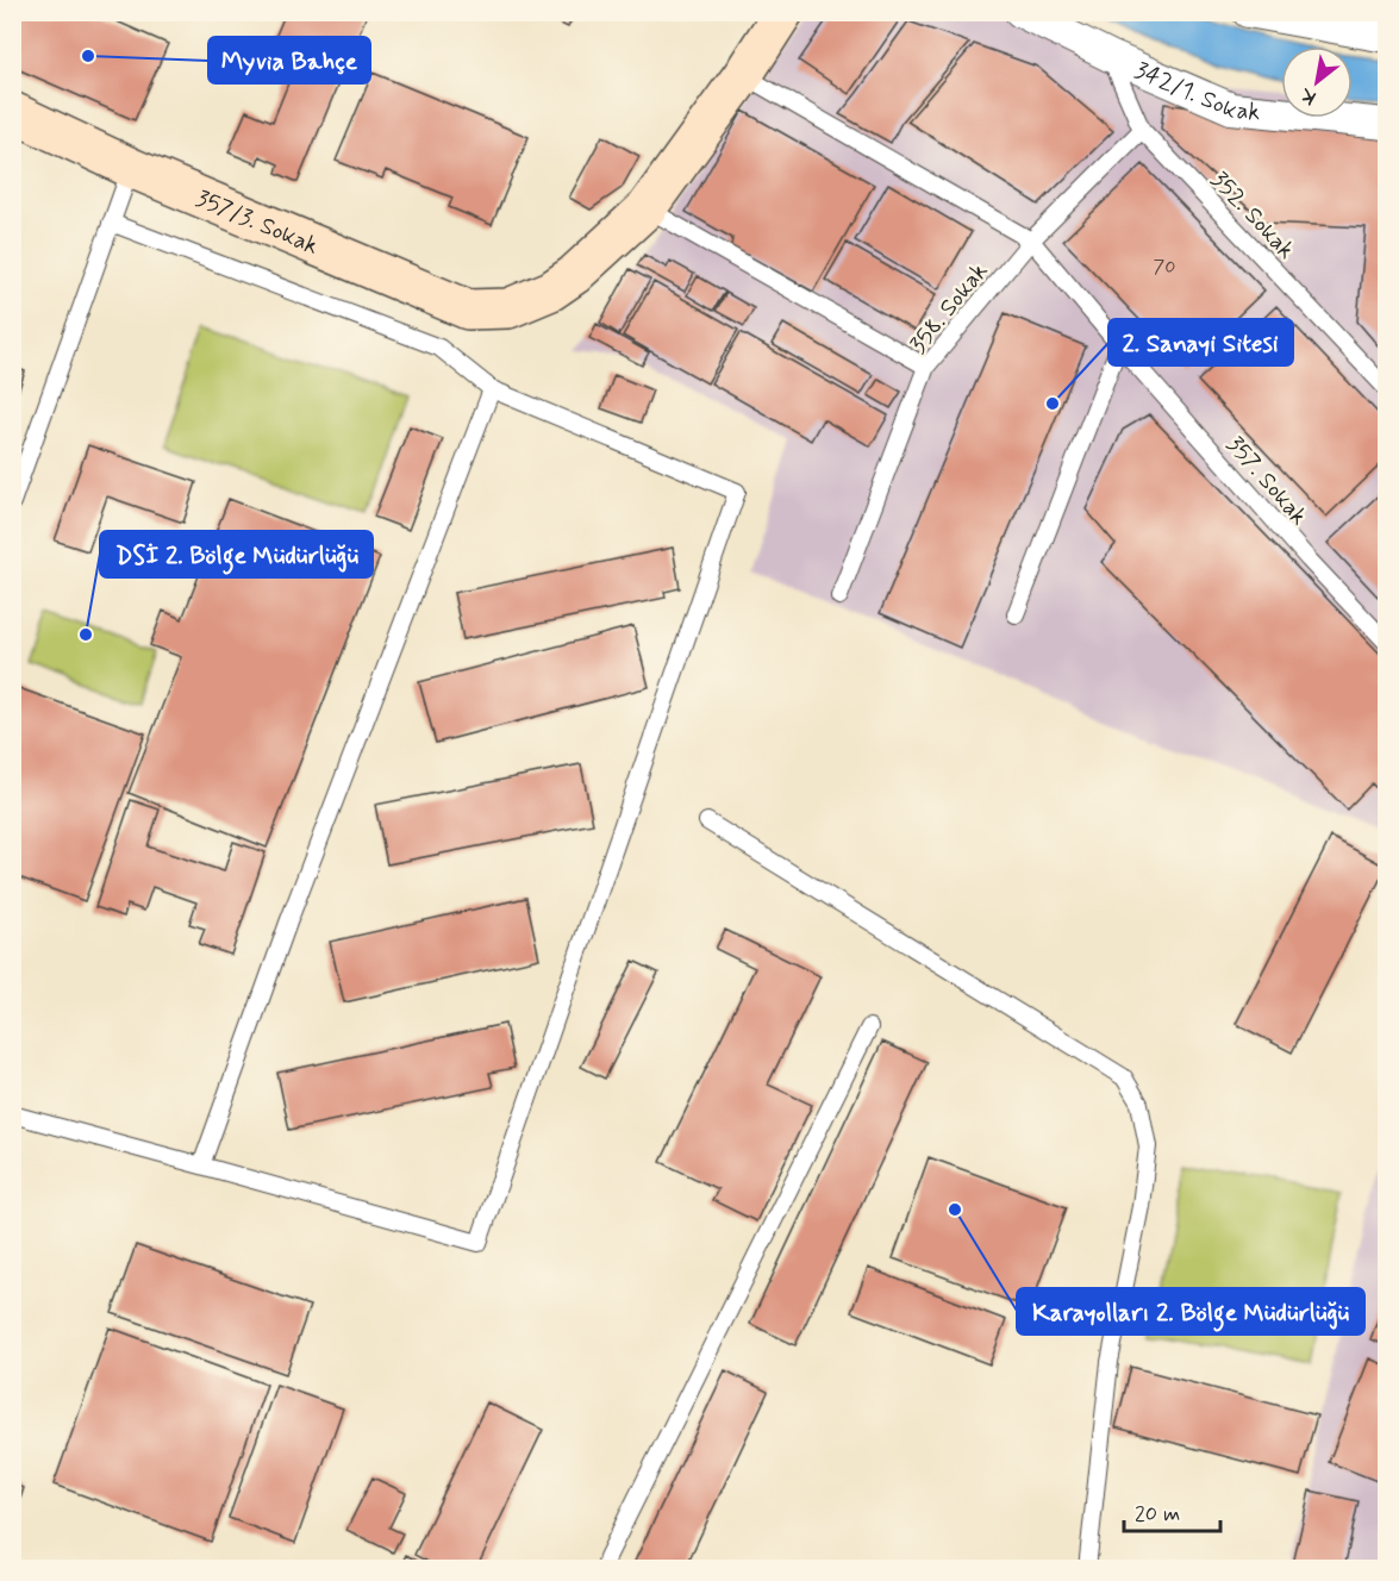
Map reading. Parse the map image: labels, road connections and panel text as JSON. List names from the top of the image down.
{
  "streets": {
    "street": ["342/1. Sokak", "357/3. Sokak"],
    "lane": ["352. Sokak", "358. Sokak", "357. Sokak"]
  },
  "crossings": [
    ["342/1. Sokak", "352. Sokak"],
    ["352. Sokak", "358. Sokak"],
    ["358. Sokak", "357. Sokak"]
  ],
  "places": [
    "Myvia Bahçe",
    "2. Sanayi Sitesi",
    "DSİ 2. Bölge Müdürlüğü",
    "Karayolları 2. Bölge Müdürlüğü"
  ],
  "house_numbers": ["70"],
  "scale_bar": "20 m",
  "north": "bottom left"
}
